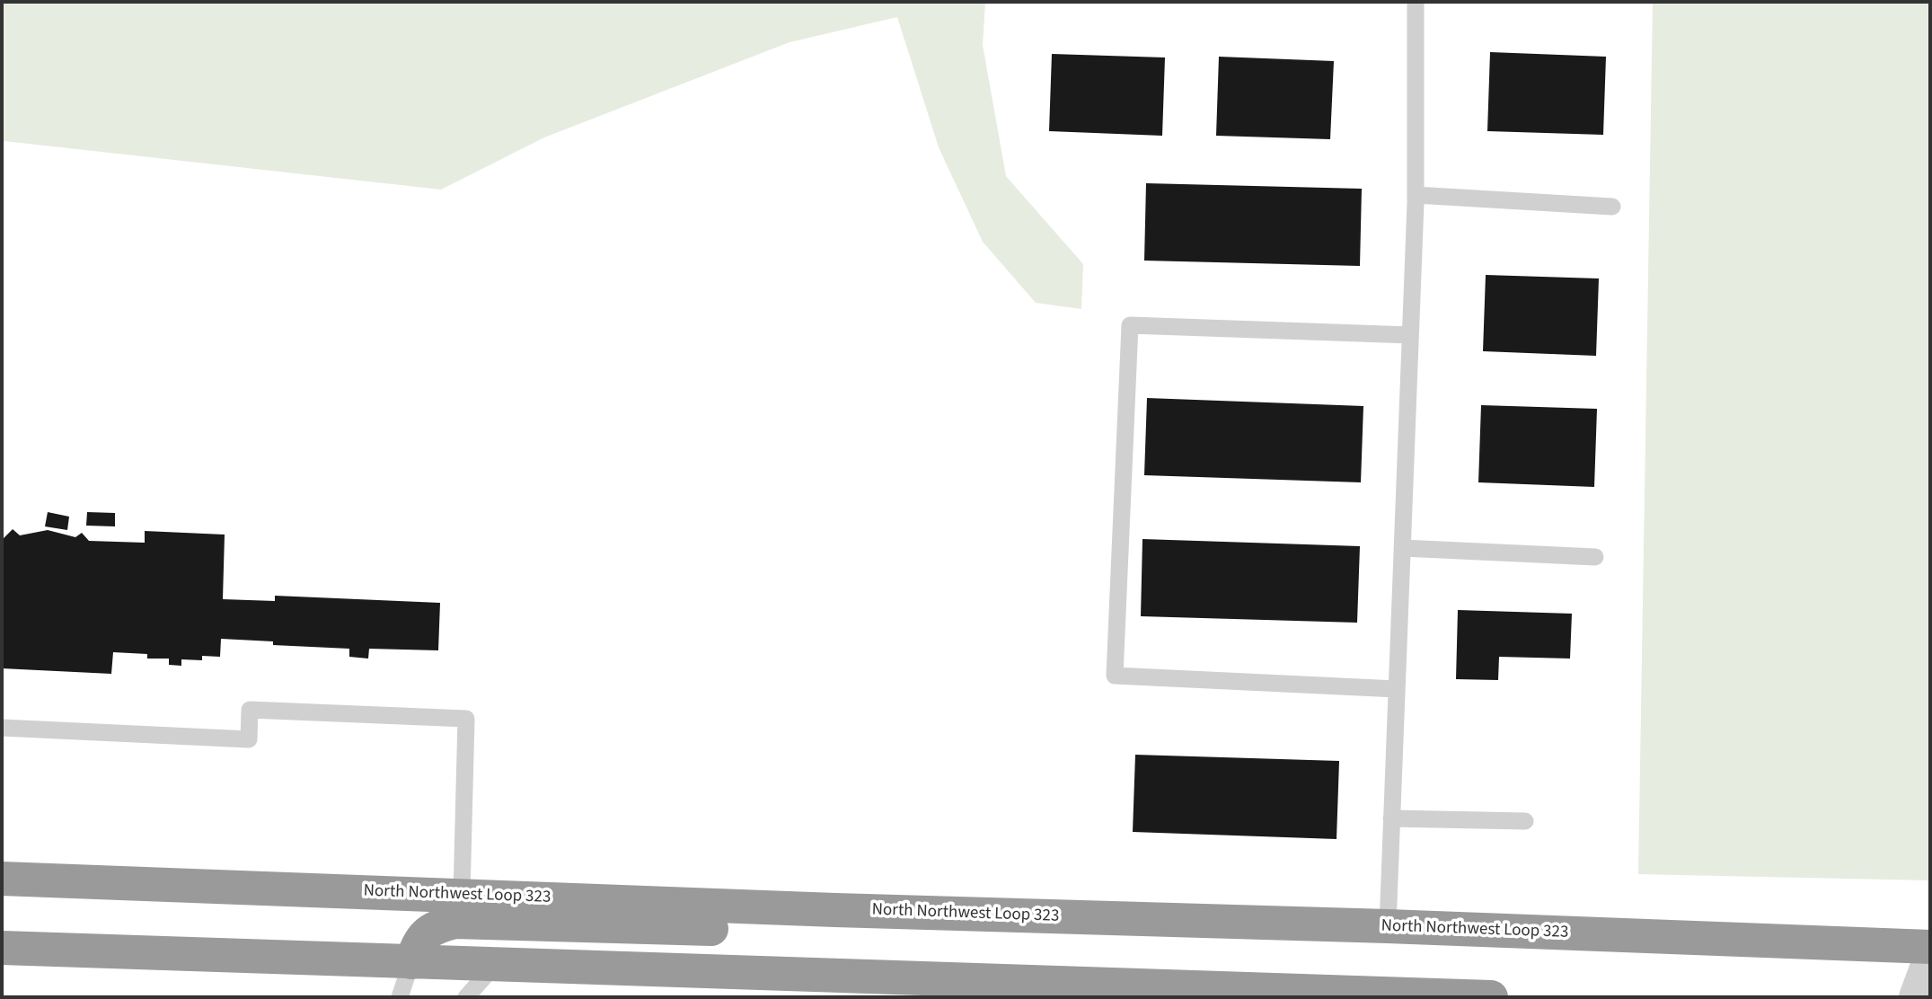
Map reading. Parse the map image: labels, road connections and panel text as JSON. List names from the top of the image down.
{
  "streets": {
    "highway": ["North Northwest Loop 323"]
  }
}
